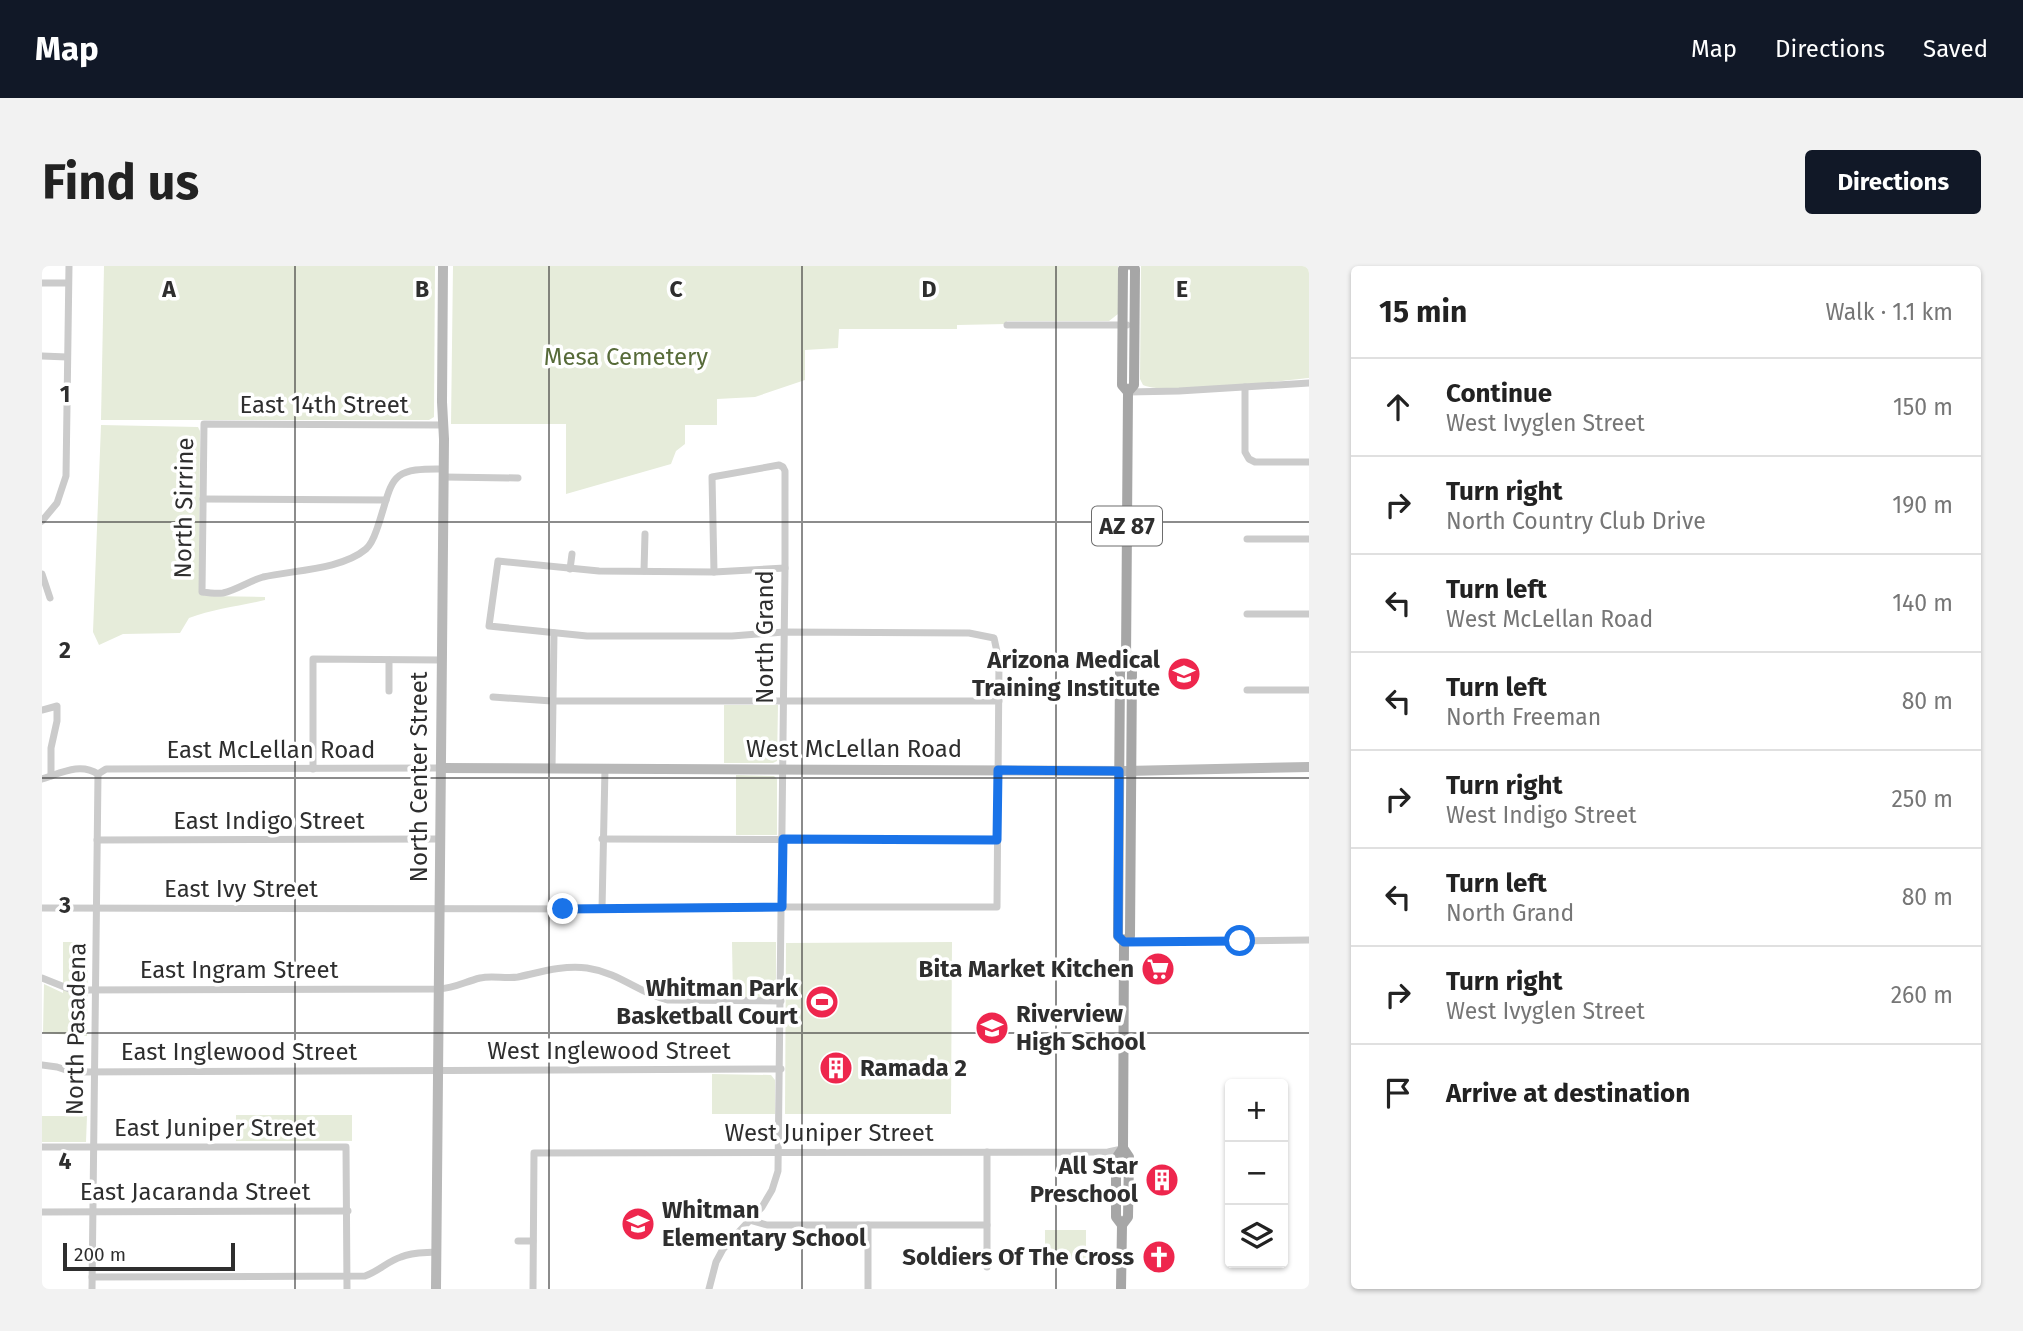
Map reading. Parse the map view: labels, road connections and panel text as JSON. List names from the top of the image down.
{
  "streets": {
    "main road": ["AZ 87"],
    "street": [
      "East 14th Street",
      "North Sirrine",
      "North Grand",
      "West McLellan Road",
      "East McLellan Road",
      "North Center Street",
      "East Indigo Street",
      "East Ivy Street",
      "East Ingram Street",
      "North Pasadena",
      "West Inglewood Street",
      "East Inglewood Street",
      "East Juniper Street",
      "West Juniper Street",
      "East Jacaranda Street"
    ]
  },
  "crossings": [
    ["East 14th Street", "North Sirrine"],
    ["East 14th Street", "North Center Street"],
    ["AZ 87", "West McLellan Road"],
    ["AZ 87", "West Juniper Street"],
    ["North Grand", "West McLellan Road"],
    ["North Grand", "East Ivy Street"],
    ["North Grand", "East Ingram Street"],
    ["North Grand", "West Inglewood Street"],
    ["North Grand", "West Juniper Street"],
    ["West McLellan Road", "East McLellan Road"],
    ["West McLellan Road", "North Center Street"],
    ["East McLellan Road", "North Center Street"],
    ["East McLellan Road", "North Pasadena"],
    ["North Center Street", "East Indigo Street"],
    ["North Center Street", "East Ivy Street"],
    ["North Center Street", "East Ingram Street"],
    ["North Center Street", "West Inglewood Street"],
    ["North Center Street", "East Inglewood Street"],
    ["East Indigo Street", "North Pasadena"],
    ["East Ivy Street", "North Pasadena"],
    ["East Ingram Street", "North Pasadena"],
    ["North Pasadena", "East Inglewood Street"],
    ["North Pasadena", "East Juniper Street"],
    ["North Pasadena", "East Jacaranda Street"],
    ["West Inglewood Street", "East Inglewood Street"],
    ["East Juniper Street", "East Jacaranda Street"]
  ],
  "parks": ["Mesa Cemetery"],
  "places": {
    "school or university": ["Arizona Medical Training Institute", "Riverview High School", "Whitman Elementary School"],
    "supermarket": ["Bita Market Kitchen"],
    "sports": ["Whitman Park Basketball Court"],
    "building": ["Ramada 2", "All Star Preschool"],
    "church": ["Soldiers Of The Cross"]
  },
  "scale_bar": "200 m",
  "page": {
    "header": "Map",
    "nav": ["Map", "Directions", "Saved"],
    "buttons": "Directions",
    "title": "Find us",
    "heading": ["15 min", "Walk · 1.1 km"],
    "list": [
      ["Continue", "West Ivyglen Street", "150 m"],
      ["Turn right", "North Country Club Drive", "190 m"],
      ["Turn left", "West McLellan Road", "140 m"],
      ["Turn left", "North Freeman", "80 m"],
      ["Turn right", "West Indigo Street", "250 m"],
      ["Turn left", "North Grand", "80 m"],
      ["Turn right", "West Ivyglen Street", "260 m"],
      "Arrive at destination"
    ],
    "map_buttons": ["+", "−"],
    "scale": "200 m"
  },
  "grid": {
    "columns": [
      "A",
      "B",
      "C",
      "D",
      "E"
    ],
    "rows": [
      "1",
      "2",
      "3",
      "4"
    ]
  }
}
